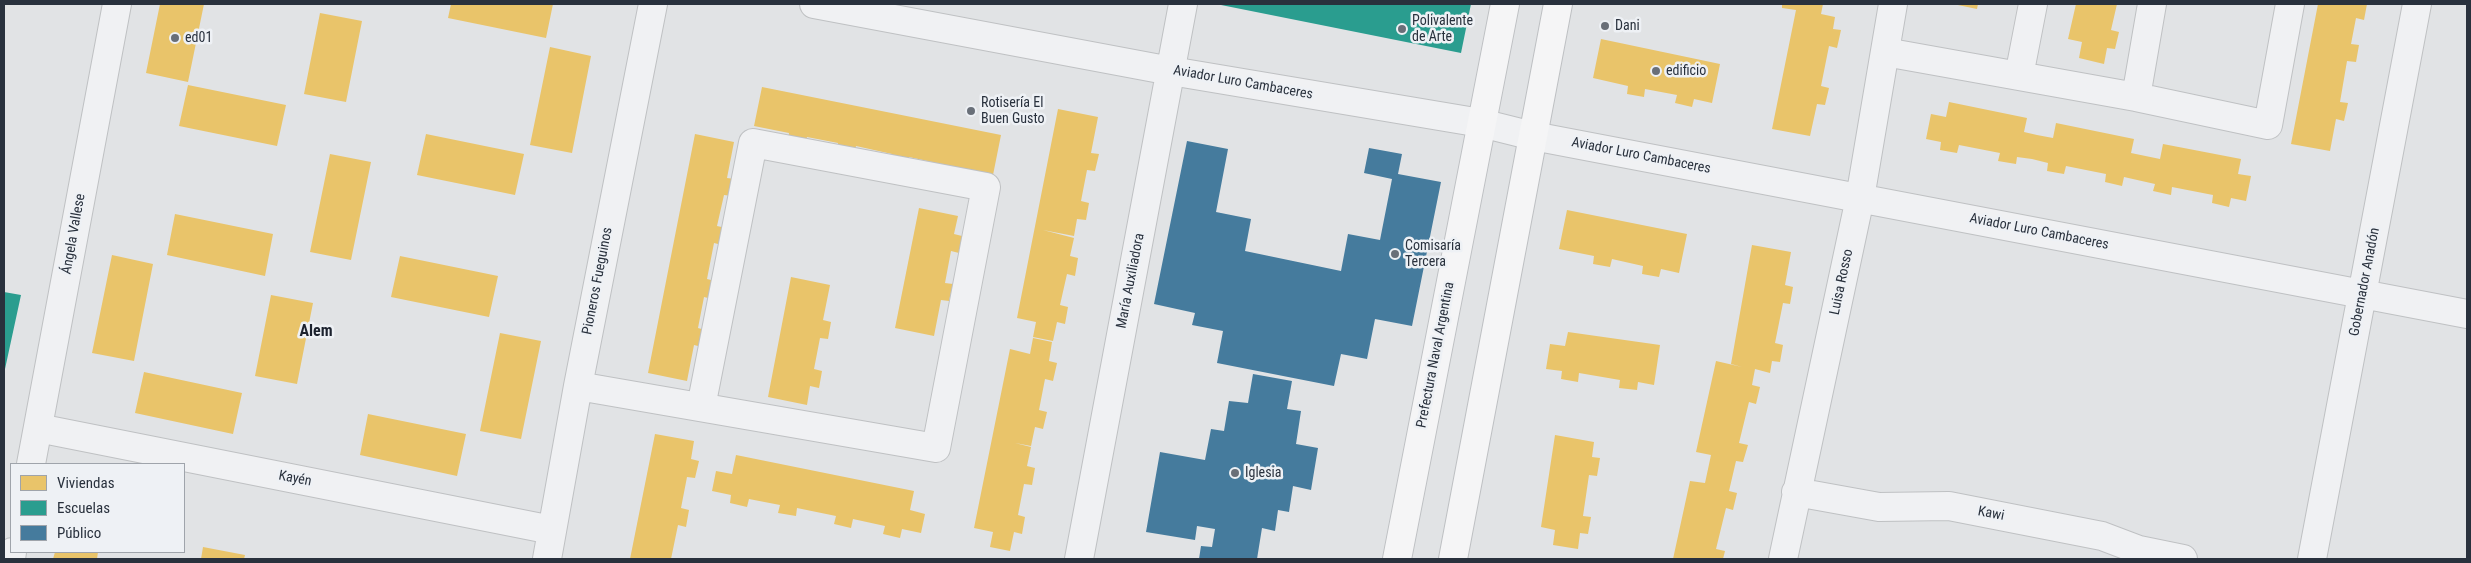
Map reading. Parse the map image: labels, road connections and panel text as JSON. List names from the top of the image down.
{
  "streets": {
    "main road": ["Prefectura Naval Argentina"],
    "street": [
      "Aviador Luro Cambaceres",
      "Ángela Vallese",
      "Pioneros Fueguinos",
      "María Auxiliadora",
      "Luisa Rosso",
      "Gobernador Anadón",
      "Kayén",
      "Kawi"
    ]
  },
  "crossings": [
    ["Aviador Luro Cambaceres", "María Auxiliadora"],
    ["Aviador Luro Cambaceres", "Luisa Rosso"],
    ["Aviador Luro Cambaceres", "Gobernador Anadón"],
    ["Aviador Luro Cambaceres", "Prefectura Naval Argentina"],
    ["Ángela Vallese", "Kayén"],
    ["Pioneros Fueguinos", "Kayén"],
    ["Luisa Rosso", "Kawi"]
  ],
  "districts": ["Alem"],
  "places": [
    "Dani",
    "Polivalente de Arte",
    "ed01",
    "edificio",
    "Rotisería El Buen Gusto",
    "Comisaría Tercera",
    "Iglesia"
  ],
  "legend": ["Viviendas", "Escuelas", "Público"]
}
